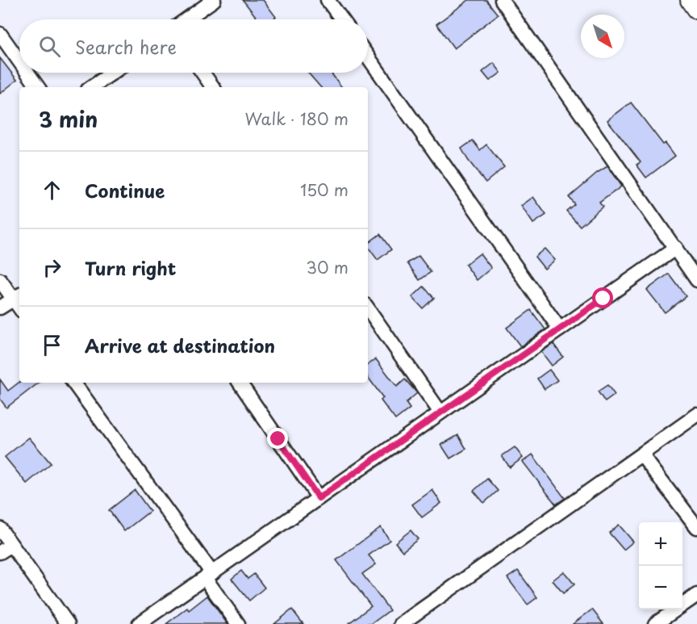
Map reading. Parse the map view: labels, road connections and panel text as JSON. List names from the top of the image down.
{
  "north": "bottom right",
  "page": {
    "search": "Search here",
    "heading": ["3 min", "Walk · 180 m"],
    "list": [
      ["Continue", "150 m"],
      ["Turn right", "30 m"],
      "Arrive at destination"
    ],
    "map_buttons": ["+", "−"]
  }
}
